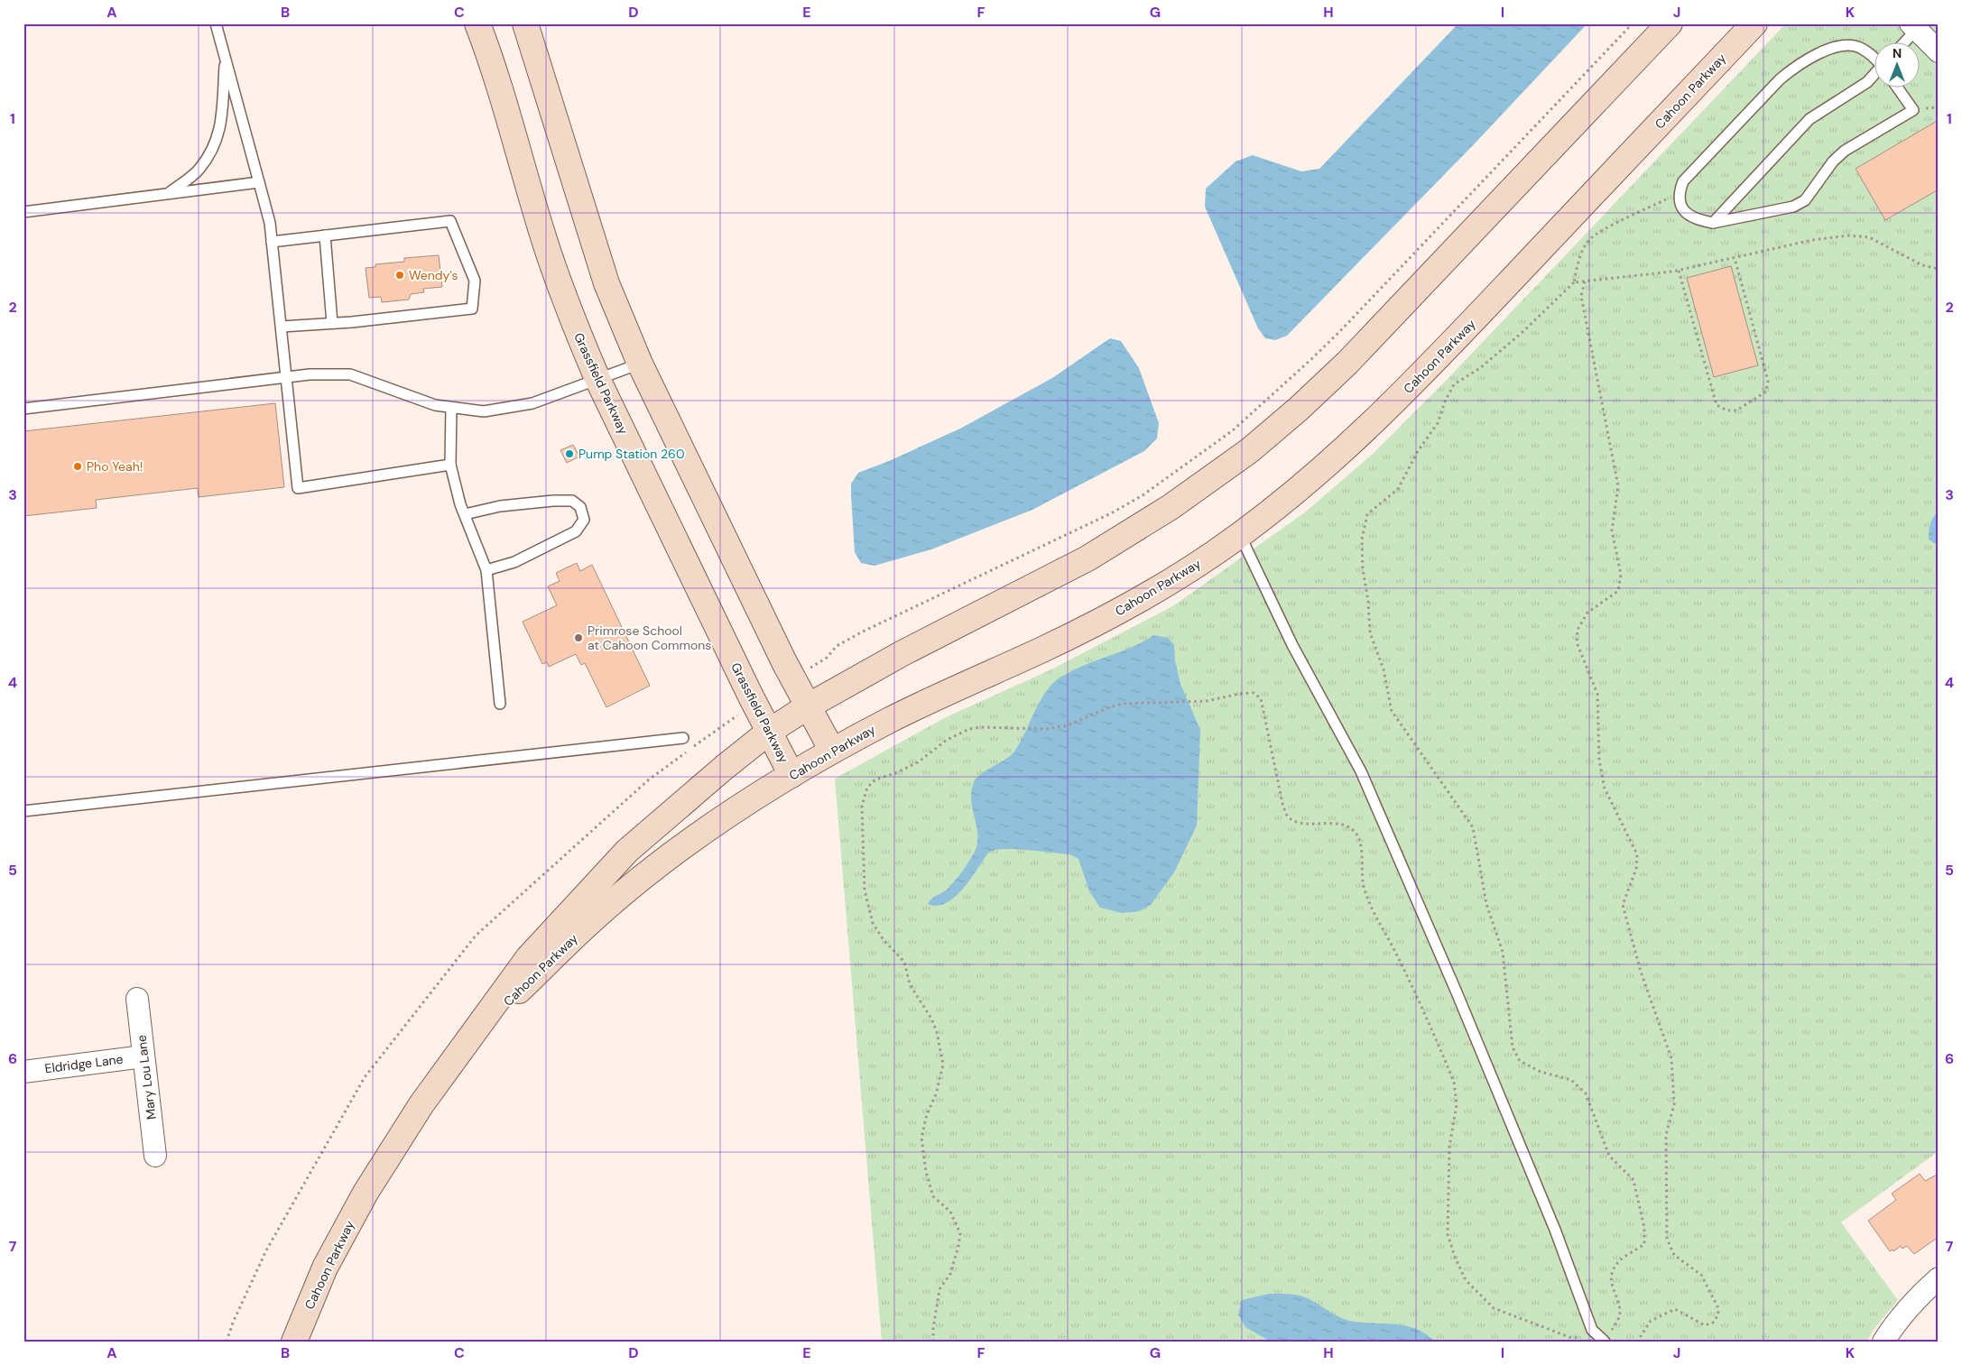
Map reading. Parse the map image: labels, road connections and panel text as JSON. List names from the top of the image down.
{
  "streets": {
    "street": [
      "Cahoon Parkway",
      "Grassfield Parkway",
      "Eldridge Lane",
      "Mary Lou Lane"
    ]
  },
  "crossings": [
    ["Cahoon Parkway", "Grassfield Parkway"],
    ["Eldridge Lane", "Mary Lou Lane"]
  ],
  "places": [
    "Wendy's",
    "Pump Station 260",
    "Pho Yeah!",
    "Primrose School at Cahoon Commons"
  ],
  "north": "top",
  "grid": {
    "columns": [
      "A",
      "B",
      "C",
      "D",
      "E",
      "F",
      "G",
      "H",
      "I",
      "J",
      "K"
    ],
    "rows": [
      "1",
      "2",
      "3",
      "4",
      "5",
      "6",
      "7"
    ]
  }
}
